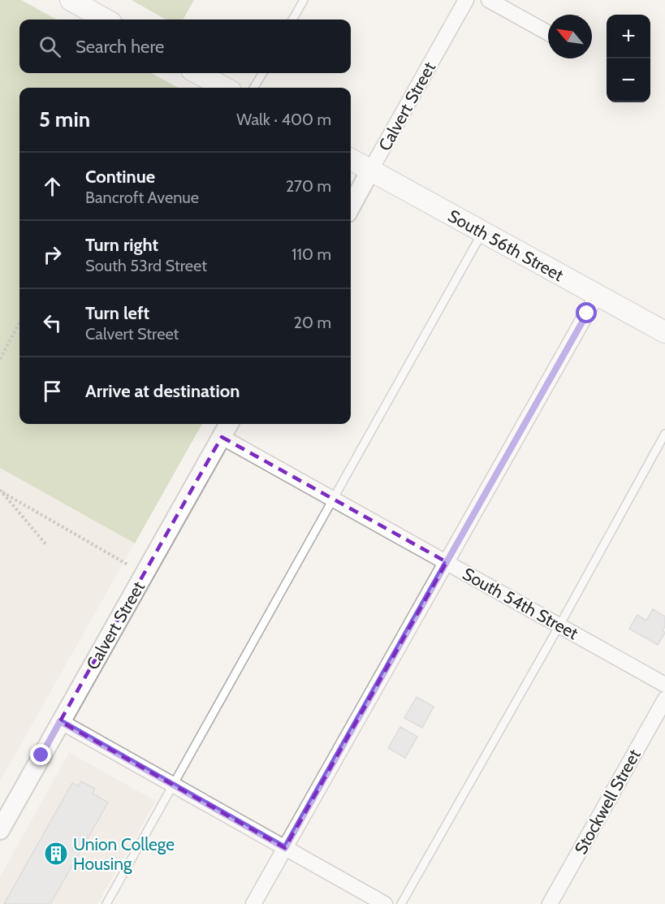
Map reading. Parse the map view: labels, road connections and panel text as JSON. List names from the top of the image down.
{
  "streets": {
    "main road": ["South 56th Street"],
    "street": ["Calvert Street", "South 54th Street", "Stockwell Street"]
  },
  "crossings": [
    ["Calvert Street", "South 56th Street"],
    ["Calvert Street", "South 54th Street"]
  ],
  "places": {
    "building": ["Union College Housing"]
  },
  "north": "top left",
  "page": {
    "map_buttons": ["+", "−"],
    "search": "Search here",
    "heading": ["5 min", "Walk · 400 m"],
    "list": [
      ["Continue", "Bancroft Avenue", "270 m"],
      ["Turn right", "South 53rd Street", "110 m"],
      ["Turn left", "Calvert Street", "20 m"],
      "Arrive at destination"
    ]
  }
}
